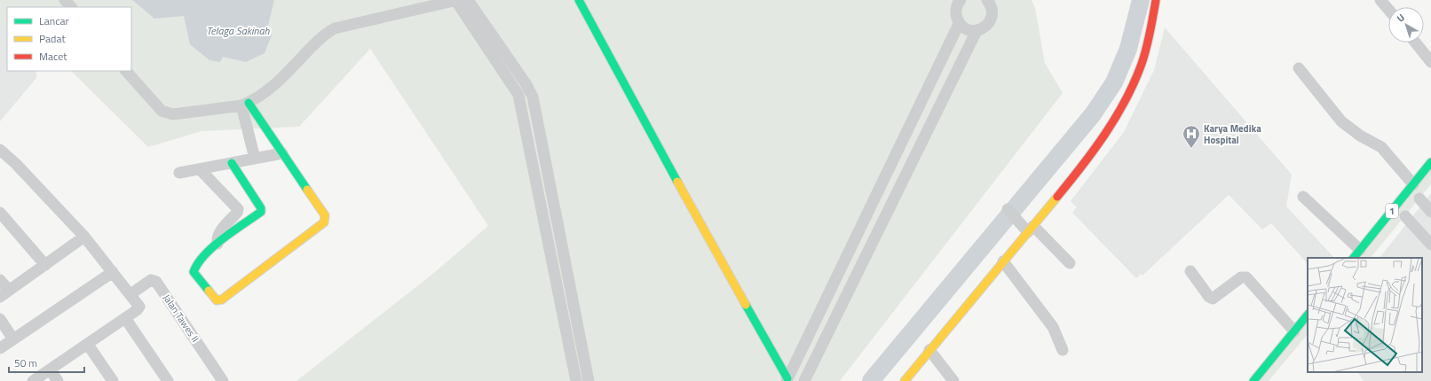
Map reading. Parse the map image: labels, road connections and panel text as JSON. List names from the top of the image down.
{
  "streets": {
    "main road": ["1"],
    "street": ["Jalan Tawes II"]
  },
  "water": ["Telaga Sakinah"],
  "places": {
    "hospital": ["Karya Medika Hospital"]
  },
  "legend": ["Lancar", "Padat", "Macet"],
  "scale_bar": "50 m",
  "north": "top left"
}
